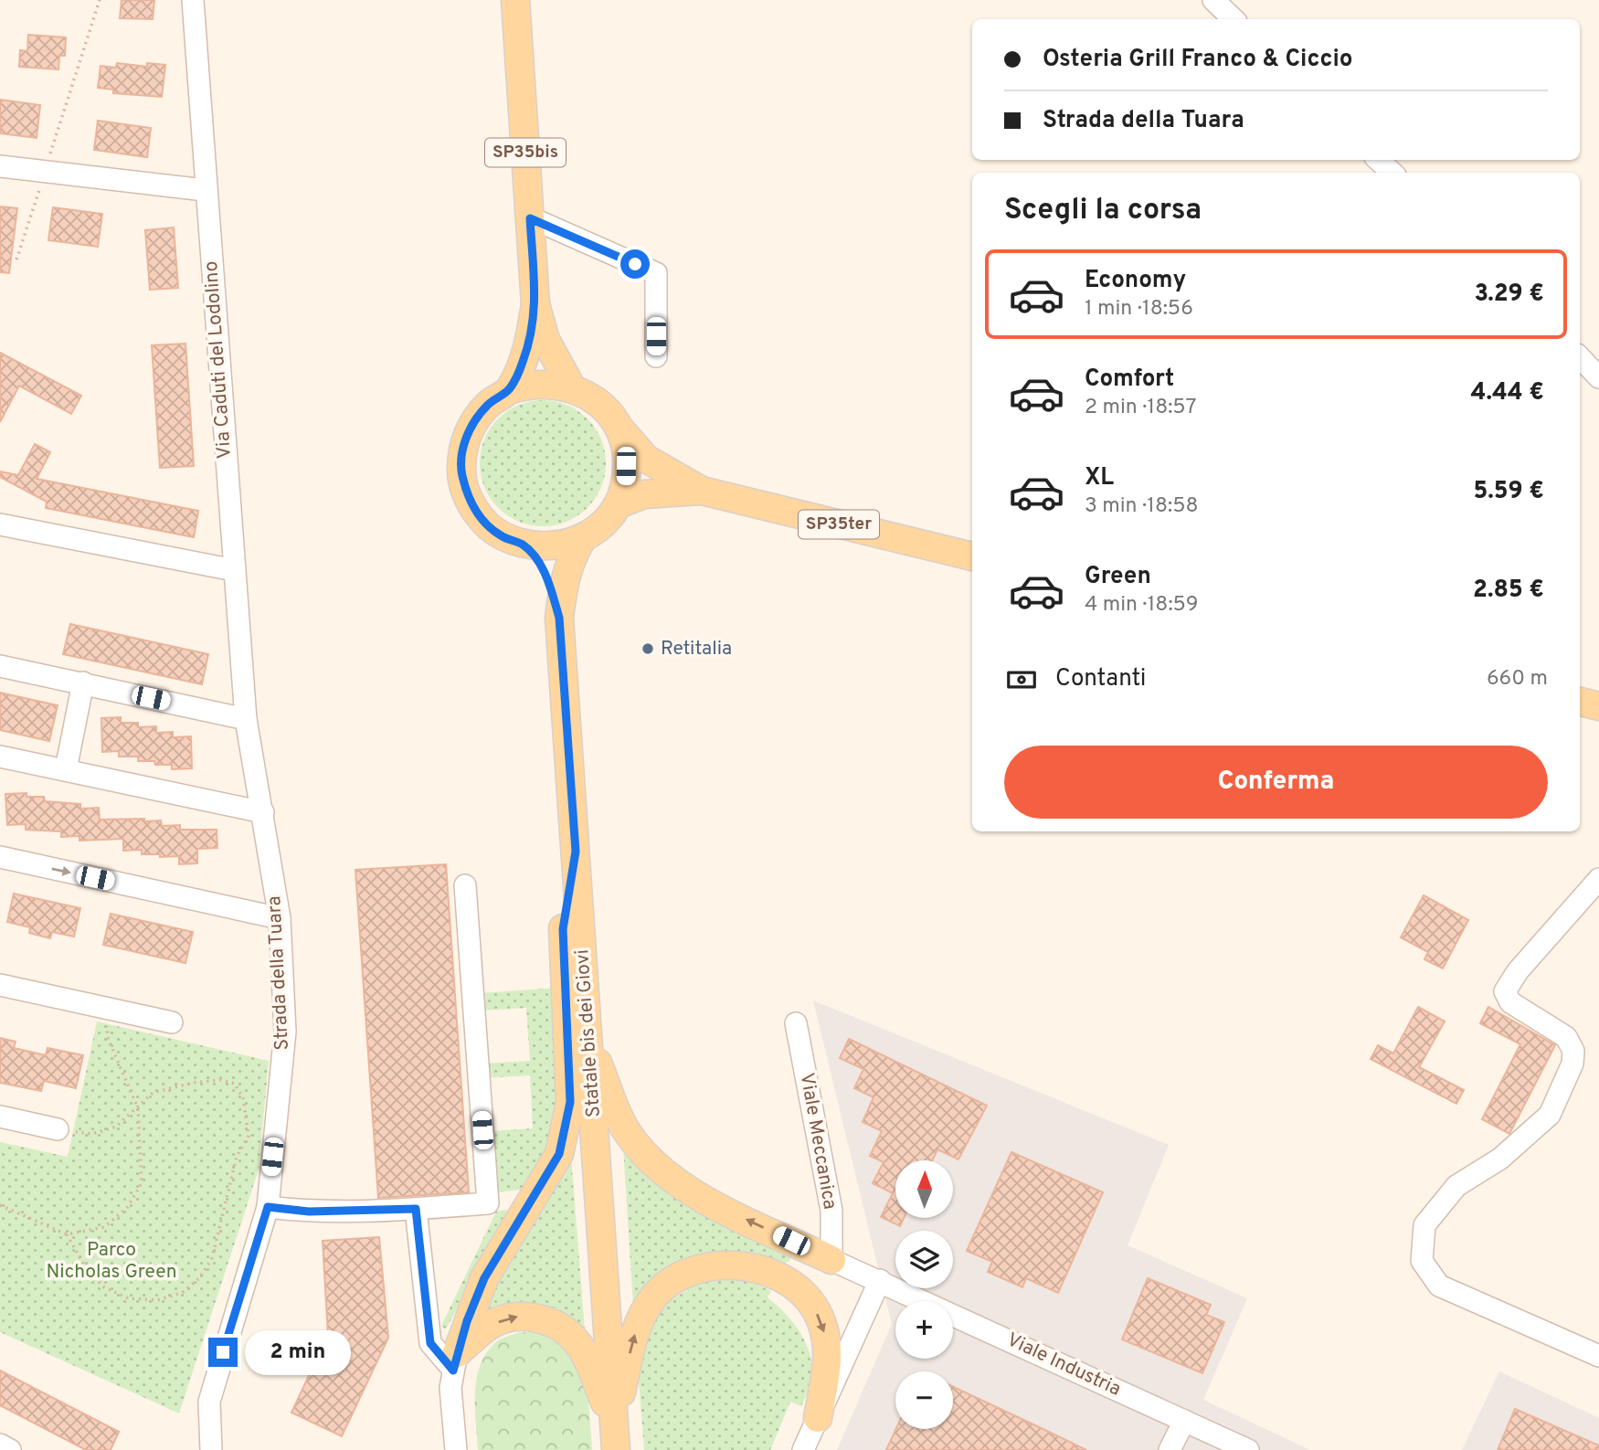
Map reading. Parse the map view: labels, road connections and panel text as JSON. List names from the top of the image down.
{
  "streets": {
    "main road": ["SP35bis", "SP35ter", "Statale bis dei Giovi"],
    "street": [
      "Via Caduti del Lodolino",
      "Strada della Tuara",
      "Viale Meccanica",
      "Viale Industria"
    ]
  },
  "crossings": [
    ["Via Caduti del Lodolino", "Strada della Tuara"],
    ["SP35ter", "Statale bis dei Giovi"],
    ["Viale Meccanica", "Viale Industria"]
  ],
  "parks": ["Parco Nicholas Green"],
  "places": ["Retitalia"],
  "north": "top",
  "page": {
    "banner": ["Osteria Grill Franco & Ciccio", "Strada della Tuara"],
    "heading": "Scegli la corsa",
    "list": [
      {
        "name": "Economy",
        "note": "1 min · 18:56",
        "value": "3.29 €"
      },
      {
        "name": "Comfort",
        "note": "2 min · 18:57",
        "value": "4.44 €"
      },
      {
        "name": "XL",
        "note": "3 min · 18:58",
        "value": "5.59 €"
      },
      {
        "name": "Green",
        "note": "4 min · 18:59",
        "value": "2.85 €"
      }
    ],
    "pay": ["Contanti", "660 m"],
    "buttons": "Conferma",
    "map_buttons": ["+", "−"],
    "bubble": "2 min"
  }
}
